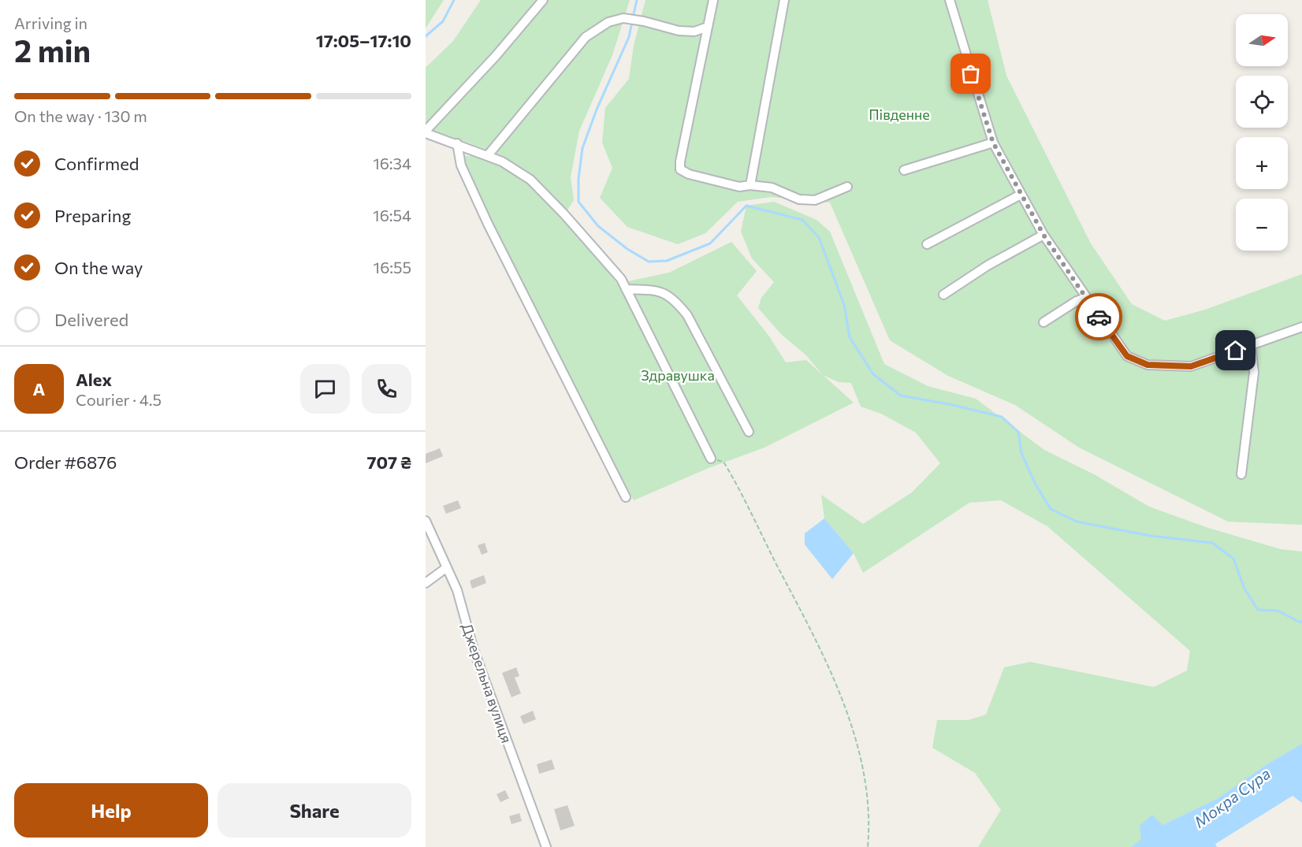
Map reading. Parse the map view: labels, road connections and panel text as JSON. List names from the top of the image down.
{
  "streets": {
    "street": ["Джерельна вулиця"]
  },
  "water": ["Мокра Сура"],
  "parks": ["Південне", "Здравушка"],
  "north": "right",
  "page": {
    "heading": ["2 min", "Arriving in", "17:05–17:10"],
    "panel": [
      "Alex",
      "Courier · 4.5",
      "Order #6876",
      "707 ₴"
    ],
    "map_buttons": ["+", "−"],
    "bar": "On the way · 130 m",
    "list": [
      ["Confirmed", "16:34"],
      ["Preparing", "16:54"],
      ["On the way", "16:55"],
      "Delivered"
    ],
    "round": "A",
    "buttons": ["Help", "Share"]
  }
}
